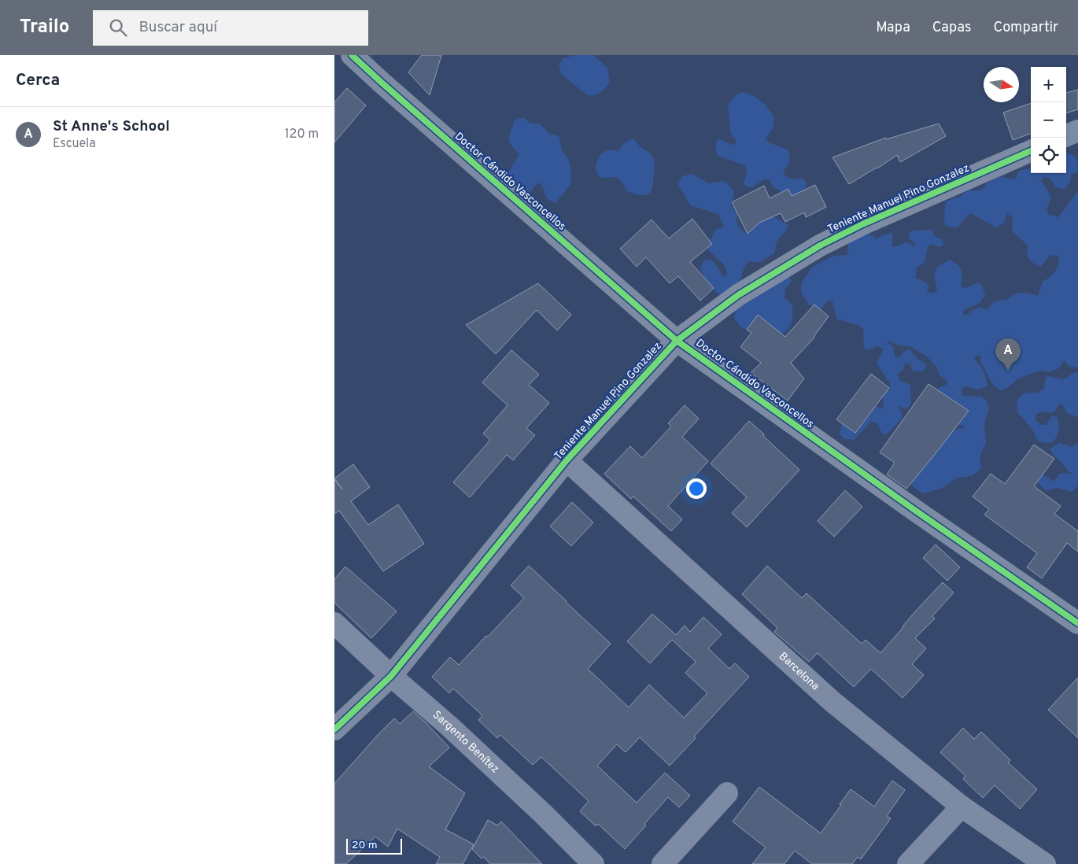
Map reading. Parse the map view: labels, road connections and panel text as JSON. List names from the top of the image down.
{
  "streets": {
    "street": [
      "Doctor Cándido Vasconcellos",
      "Teniente Manuel Pino Gonzalez",
      "Barcelona",
      "Sargento Benítez"
    ]
  },
  "crossings": [
    ["Doctor Cándido Vasconcellos", "Teniente Manuel Pino Gonzalez"],
    ["Teniente Manuel Pino Gonzalez", "Barcelona"],
    ["Teniente Manuel Pino Gonzalez", "Sargento Benítez"]
  ],
  "scale_bar": "20 m",
  "north": "right",
  "page": {
    "header": "Trailo",
    "search": "Buscar aquí",
    "nav": ["Mapa", "Capas", "Compartir"],
    "heading": "Cerca",
    "map_buttons": ["+", "−"],
    "list": [
      {
        "mark": "A",
        "name": "St Anne's School",
        "note": "Escuela",
        "value": "120 m"
      }
    ],
    "pins": "A",
    "scale": "20 m"
  }
}
